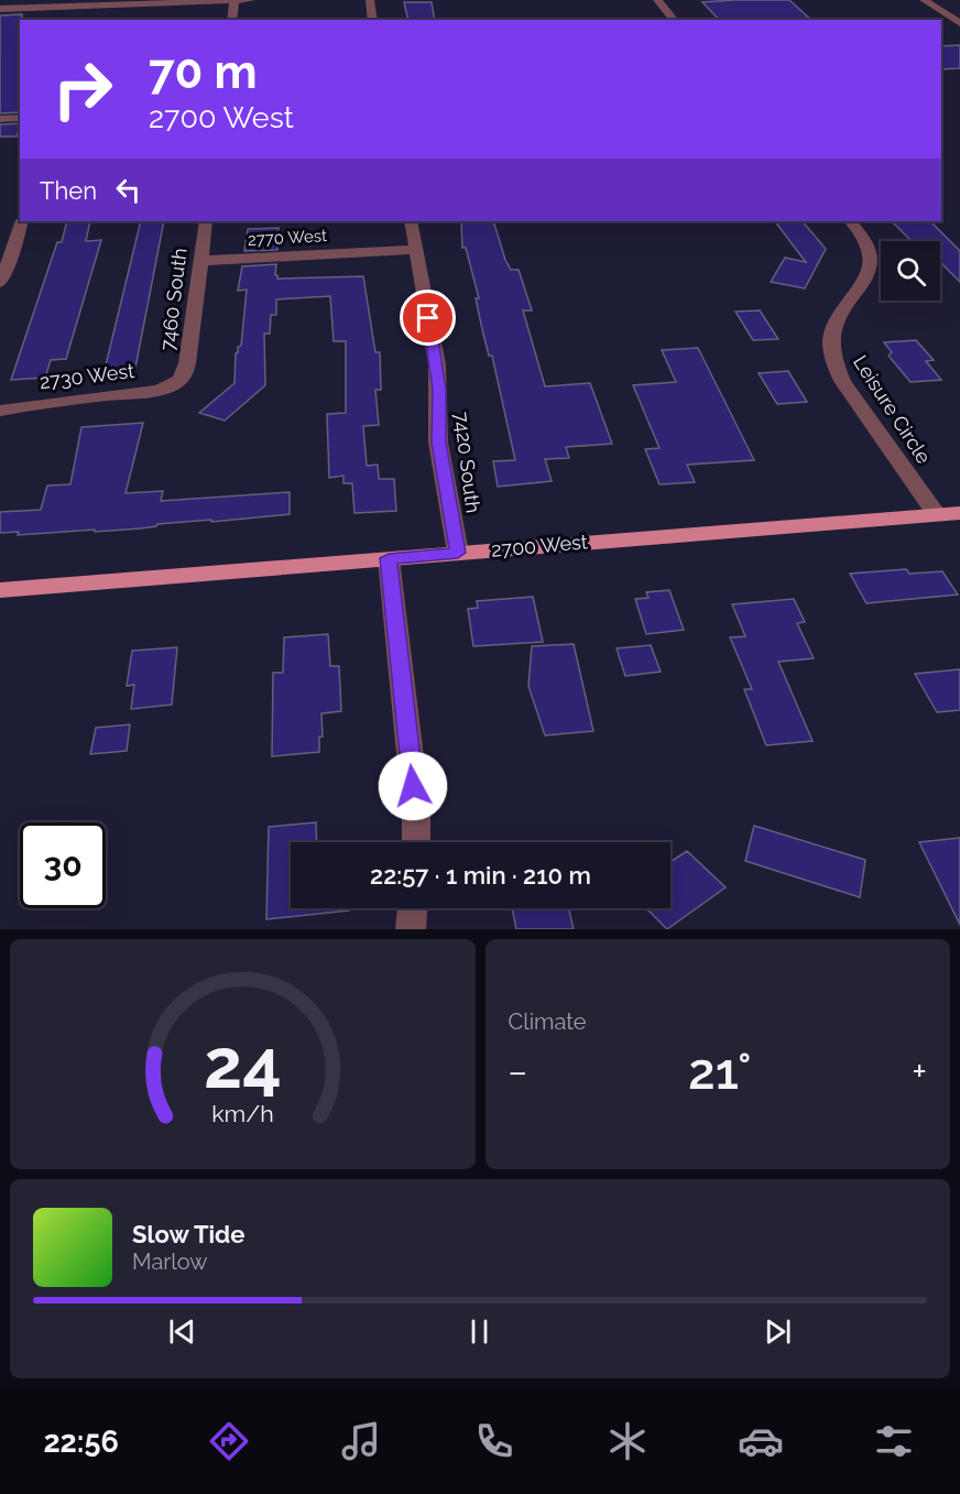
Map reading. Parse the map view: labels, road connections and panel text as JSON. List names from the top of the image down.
{
  "streets": {
    "main road": ["2700 West"],
    "street": [
      "2770 West",
      "7460 South",
      "2730 West",
      "Leisure Circle",
      "7420 South"
    ]
  },
  "crossings": [
    ["2770 West", "7460 South"],
    ["2770 West", "7420 South"],
    ["7460 South", "2730 West"],
    ["Leisure Circle", "2700 West"],
    ["7420 South", "2700 West"]
  ],
  "page": {
    "turn": ["70 m", "2700 West"],
    "then": "Then",
    "limit": "30",
    "trip": "22:57 · 1 min · 210 m",
    "tile": "Climate",
    "heat": ["−", "21°", "+"],
    "song": ["Slow Tide", "Marlow"],
    "tabs": "22:56",
    "gauge": ["24", "km/h"]
  }
}
